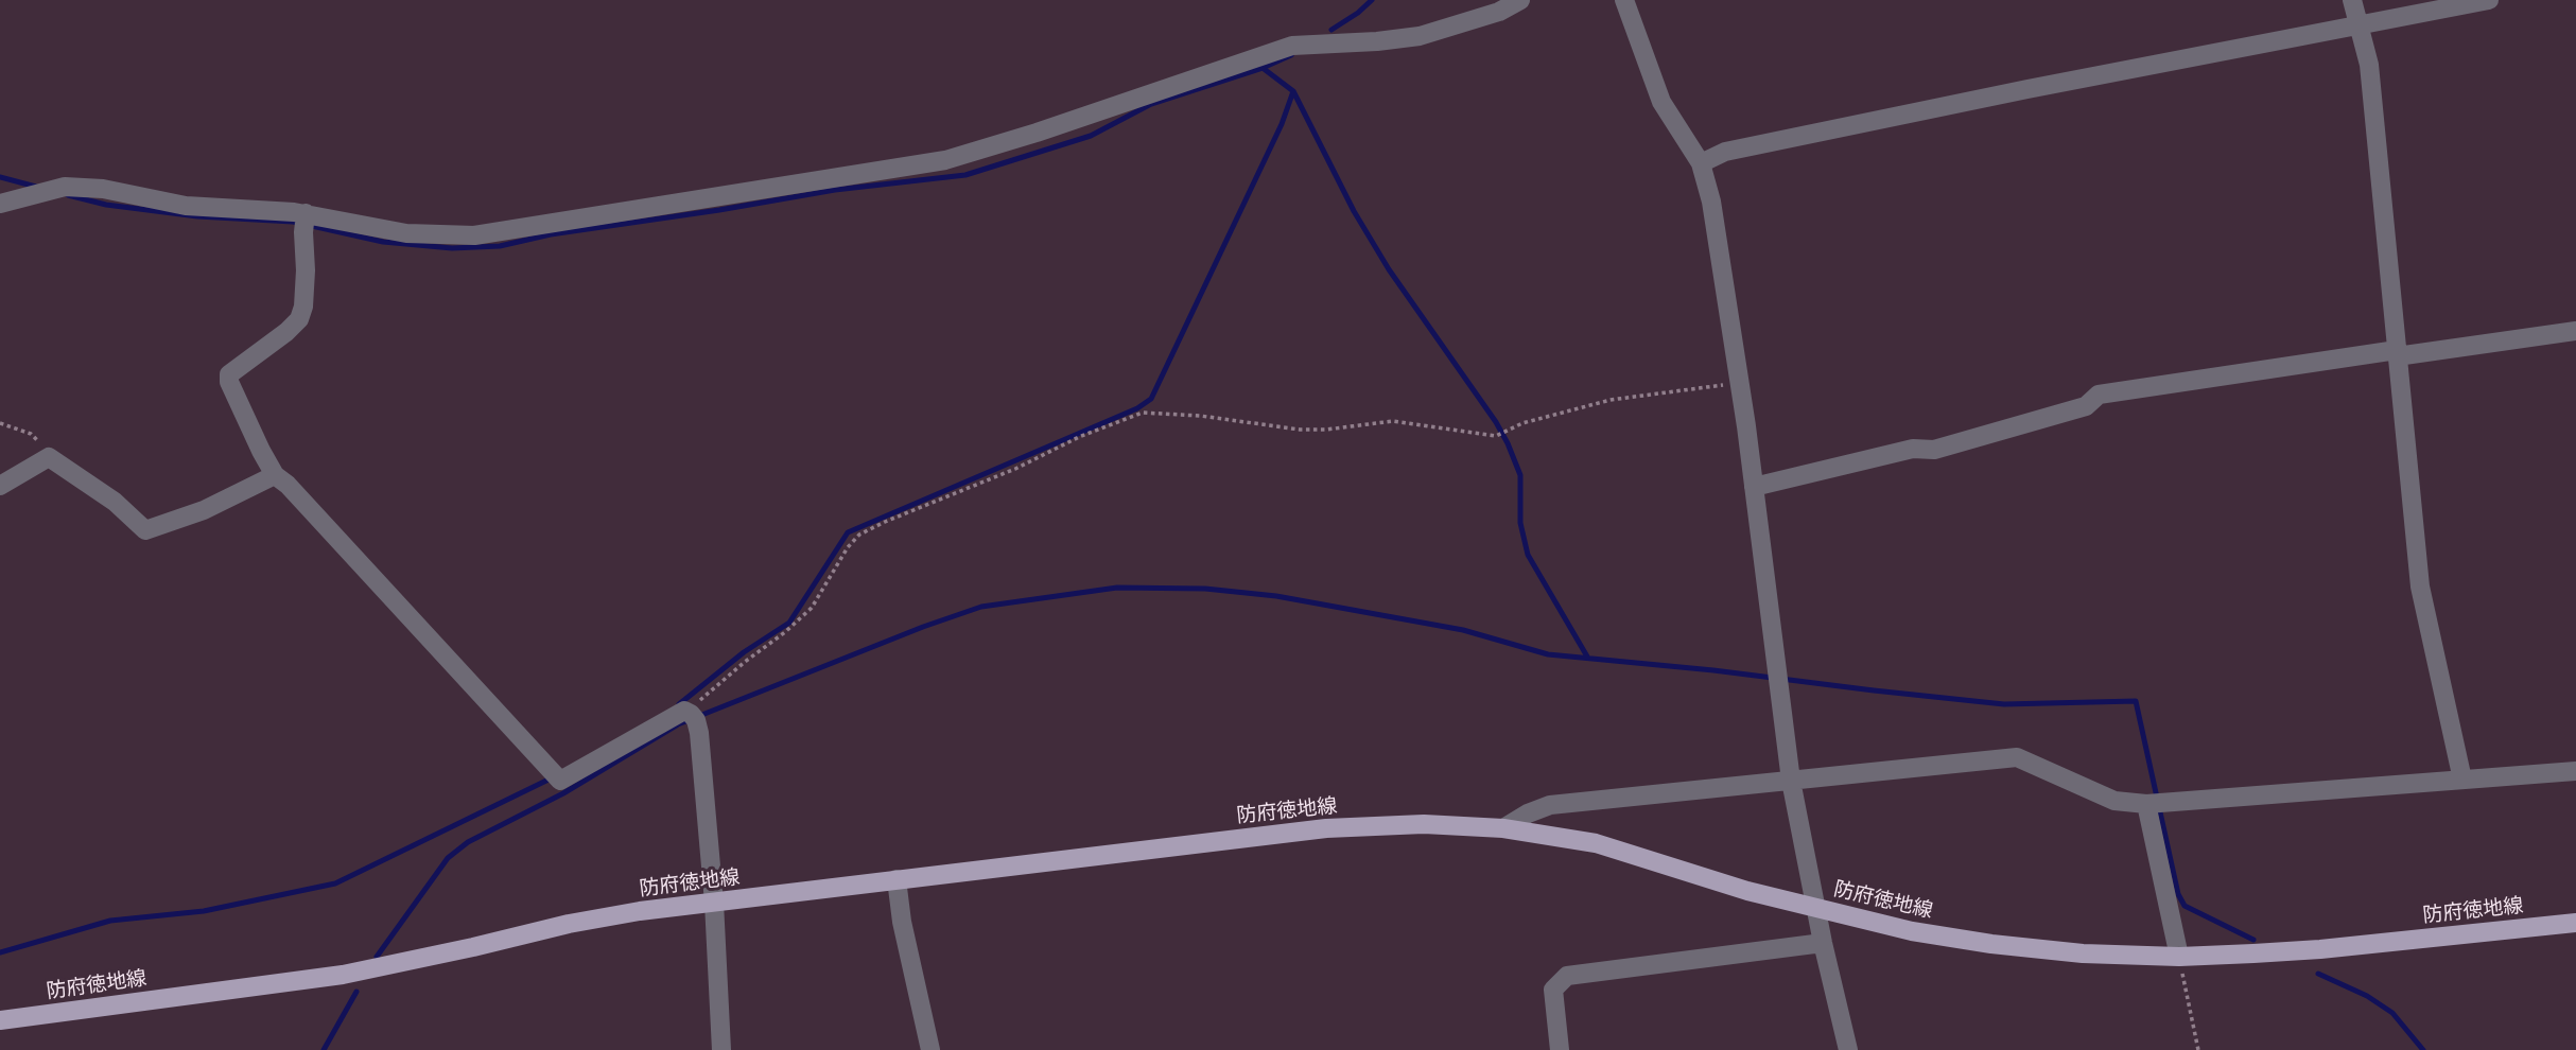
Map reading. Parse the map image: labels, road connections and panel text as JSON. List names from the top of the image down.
{
  "streets": {
    "main road": ["防府徳地線"]
  }
}
